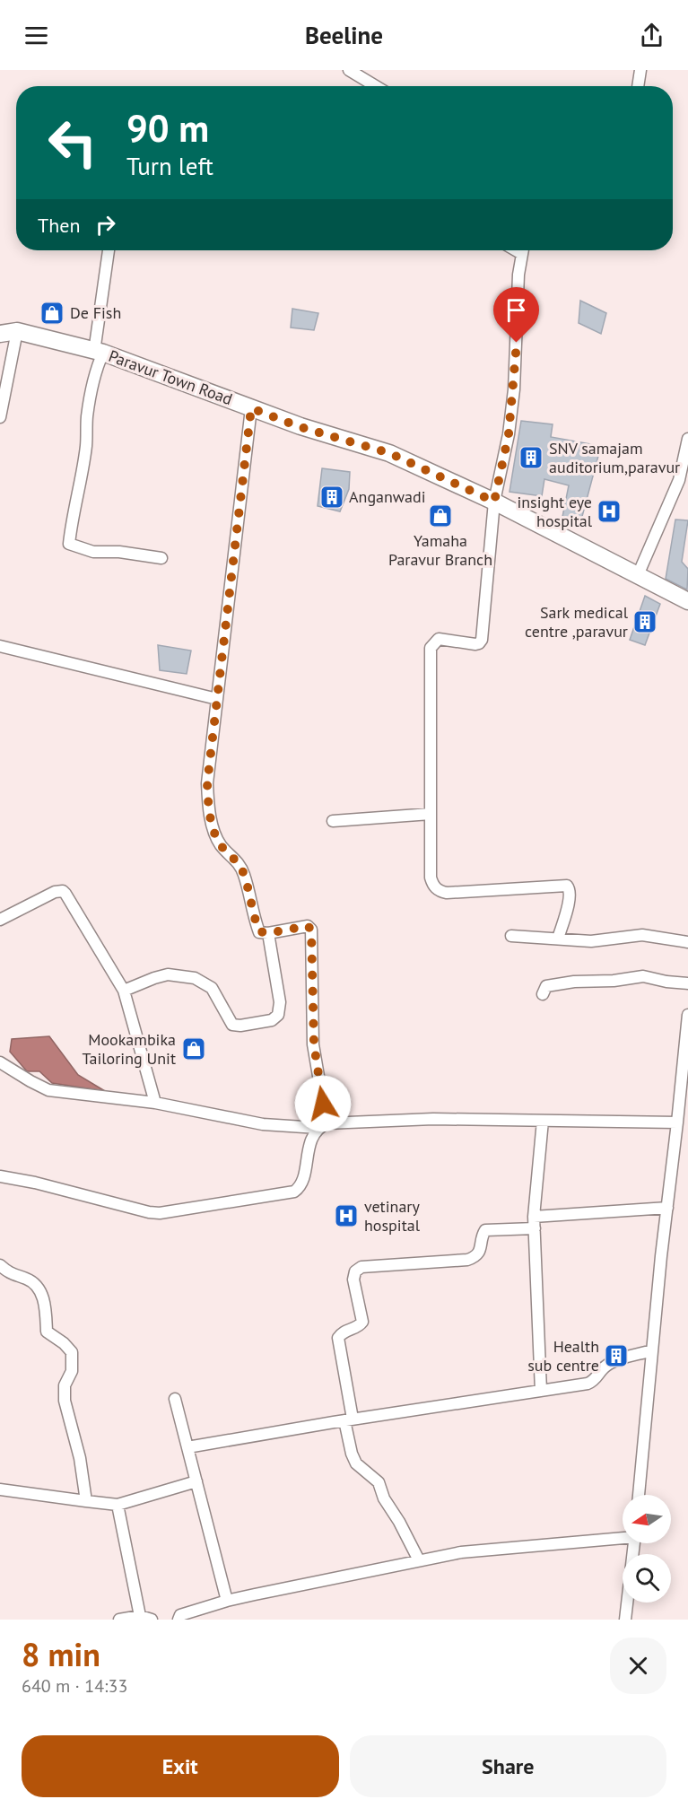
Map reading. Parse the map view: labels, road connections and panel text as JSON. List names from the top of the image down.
{
  "streets": {
    "main road": ["Paravur Town Road"]
  },
  "places": {
    "shop": ["De Fish", "Yamaha Paravur Branch", "Mookambika Tailoring Unit"],
    "building": [
      "SNV samajam auditorium,paravur",
      "Anganwadi",
      "Sark medical centre ,paravur",
      "Health sub centre"
    ],
    "hospital": ["insight eye hospital", "vetinary hospital"]
  },
  "north": "left",
  "page": {
    "header": "Beeline",
    "turn": ["90 m", "Turn left"],
    "then": "Then",
    "heading": ["8 min", "640 m · 14:33"],
    "buttons": ["Exit", "Share"]
  }
}
